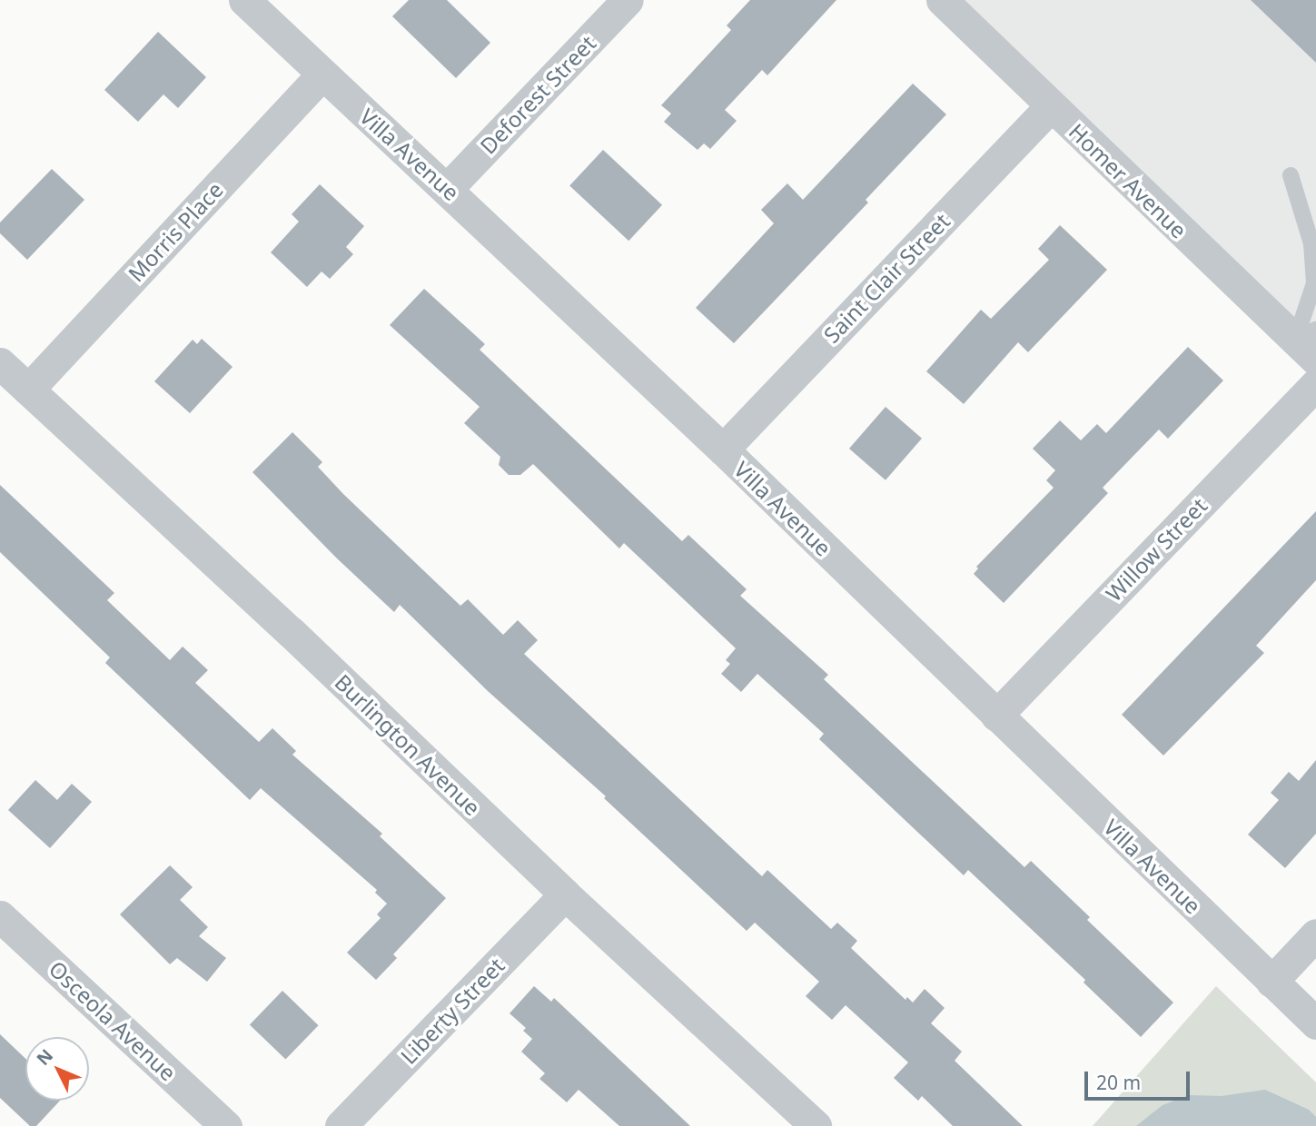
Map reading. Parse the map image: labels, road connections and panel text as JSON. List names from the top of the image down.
{
  "streets": {
    "street": [
      "Deforest Street",
      "Villa Avenue",
      "Homer Avenue",
      "Morris Place",
      "Saint Clair Street",
      "Willow Street",
      "Burlington Avenue",
      "Liberty Street",
      "Osceola Avenue"
    ]
  },
  "crossings": [
    ["Deforest Street", "Villa Avenue"],
    ["Villa Avenue", "Morris Place"],
    ["Villa Avenue", "Saint Clair Street"],
    ["Villa Avenue", "Willow Street"],
    ["Homer Avenue", "Saint Clair Street"],
    ["Morris Place", "Burlington Avenue"],
    ["Burlington Avenue", "Liberty Street"]
  ],
  "scale_bar": "20 m",
  "north": "top left"
}
